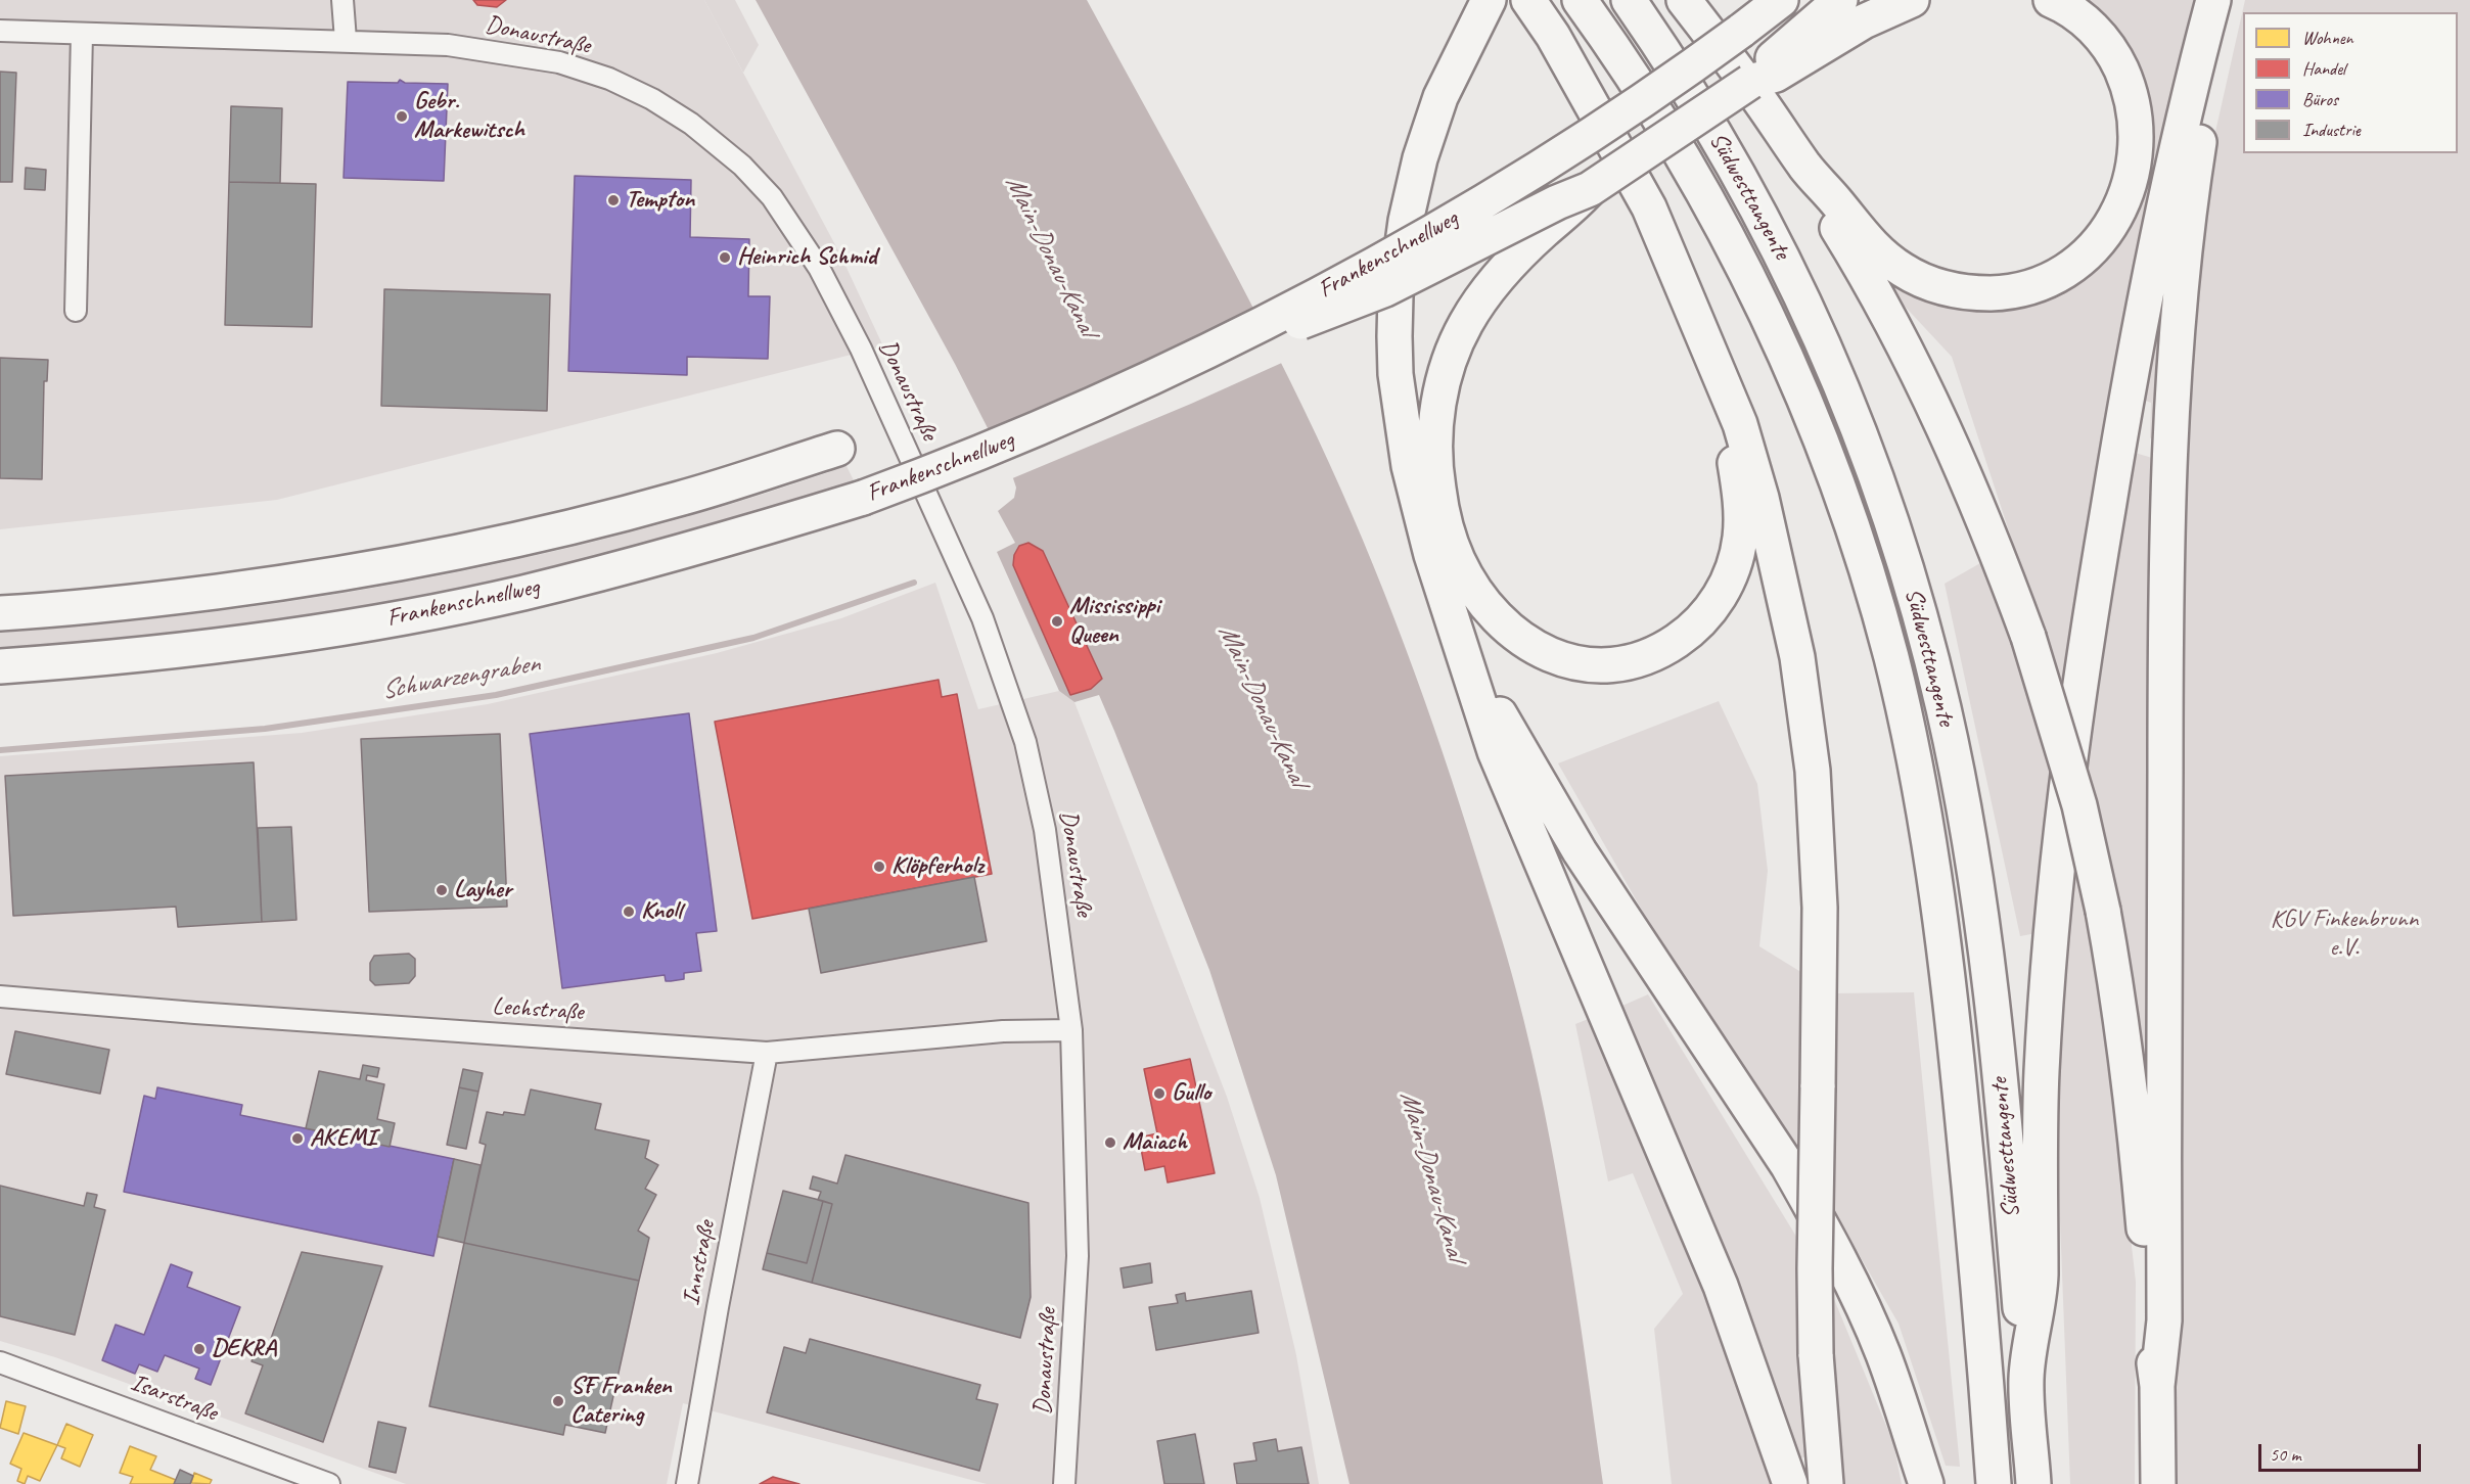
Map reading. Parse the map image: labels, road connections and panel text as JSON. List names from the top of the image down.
{
  "streets": {
    "highway": ["Südwesttangente", "Frankenschnellweg"],
    "street": [
      "Donaustraße",
      "Lechstraße",
      "Innstraße",
      "Isarstraße"
    ]
  },
  "crossings": [
    ["Donaustraße", "Lechstraße"],
    ["Lechstraße", "Innstraße"]
  ],
  "water": ["Main-Donau-Kanal", "Schwarzengraben"],
  "parks": ["KGV Finkenbrunn e.V."],
  "places": [
    "Gebr. Markewitsch",
    "Tempton",
    "Heinrich Schmid",
    "Mississippi Queen",
    "Klöpferholz",
    "Layher",
    "Knoll",
    "Gullo",
    "AKEMI",
    "Maiach",
    "DEKRA",
    "SF Franken Catering"
  ],
  "legend": [
    "Wohnen",
    "Handel",
    "Büros",
    "Industrie"
  ],
  "scale_bar": "50 m"
}
